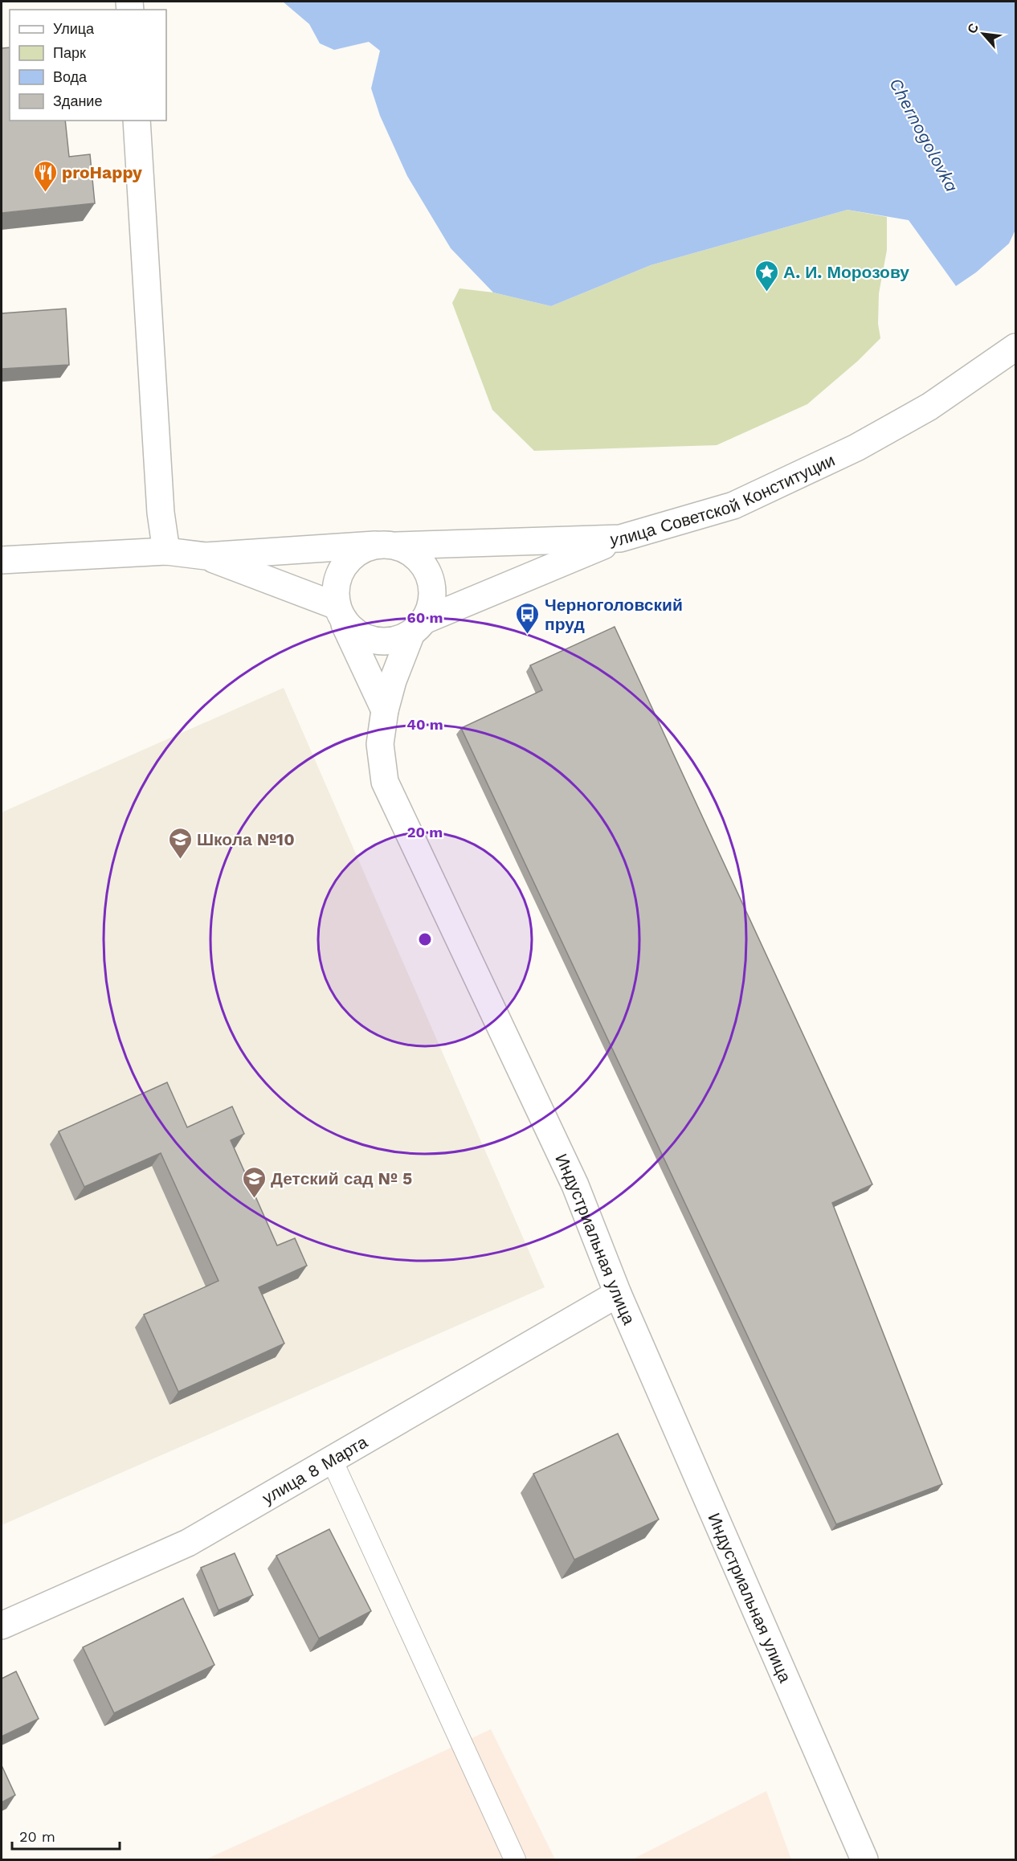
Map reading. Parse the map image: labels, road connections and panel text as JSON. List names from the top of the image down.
{
  "streets": {
    "street": ["улица Советской Конституции", "Индустриальная улица", "улица 8 Марта"]
  },
  "crossings": [
    ["улица Советской Конституции", "Индустриальная улица"],
    ["Индустриальная улица", "улица 8 Марта"]
  ],
  "water": ["Chernogolovka"],
  "places": {
    "restaurant": ["proHappy"],
    "place": ["А. И. Морозову"],
    "bus stop": ["Черноголовский пруд"],
    "school or university": ["Школа №10", "Детский сад № 5"]
  },
  "legend": [
    "Улица",
    "Парк",
    "Вода",
    "Здание"
  ],
  "scale_bar": "20 m",
  "north": "top left",
  "rings": ["60 m", "40 m", "20 m"]
}
